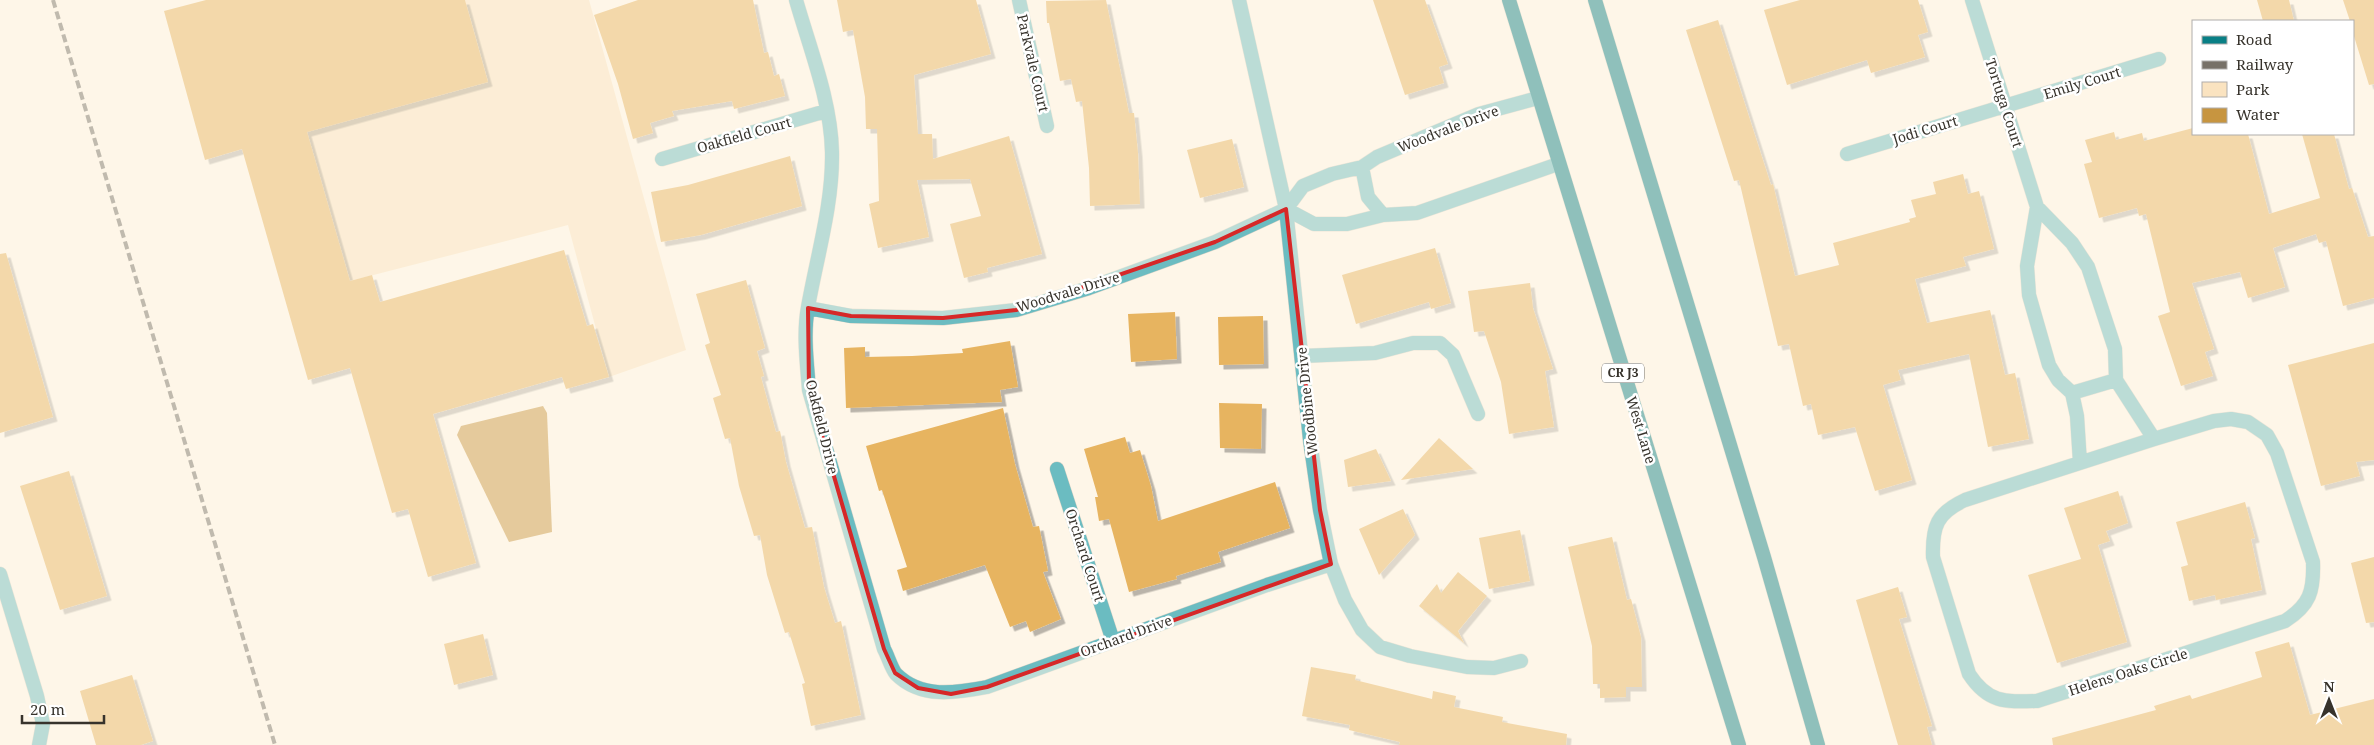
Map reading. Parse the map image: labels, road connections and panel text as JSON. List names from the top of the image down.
{
  "streets": {
    "main road": ["CR J3", "West Lane"],
    "street": [
      "Parkvale Court",
      "Emily Court",
      "Tortuga Court",
      "Woodvale Drive",
      "Jodi Court",
      "Oakfield Court",
      "Woodbine Drive",
      "Oakfield Drive",
      "Orchard Court",
      "Orchard Drive",
      "Helens Oaks Circle"
    ]
  },
  "crossings": [
    ["Emily Court", "Tortuga Court"],
    ["Emily Court", "Jodi Court"],
    ["Tortuga Court", "Jodi Court"],
    ["Woodvale Drive", "Woodbine Drive"],
    ["Woodvale Drive", "Oakfield Drive"],
    ["Woodvale Drive", "West Lane"],
    ["Oakfield Court", "Oakfield Drive"],
    ["Woodbine Drive", "Orchard Drive"],
    ["Oakfield Drive", "Orchard Drive"],
    ["Orchard Court", "Orchard Drive"]
  ],
  "legend": [
    "Road",
    "Railway",
    "Park",
    "Water"
  ],
  "scale_bar": "20 m",
  "north": "top"
}
